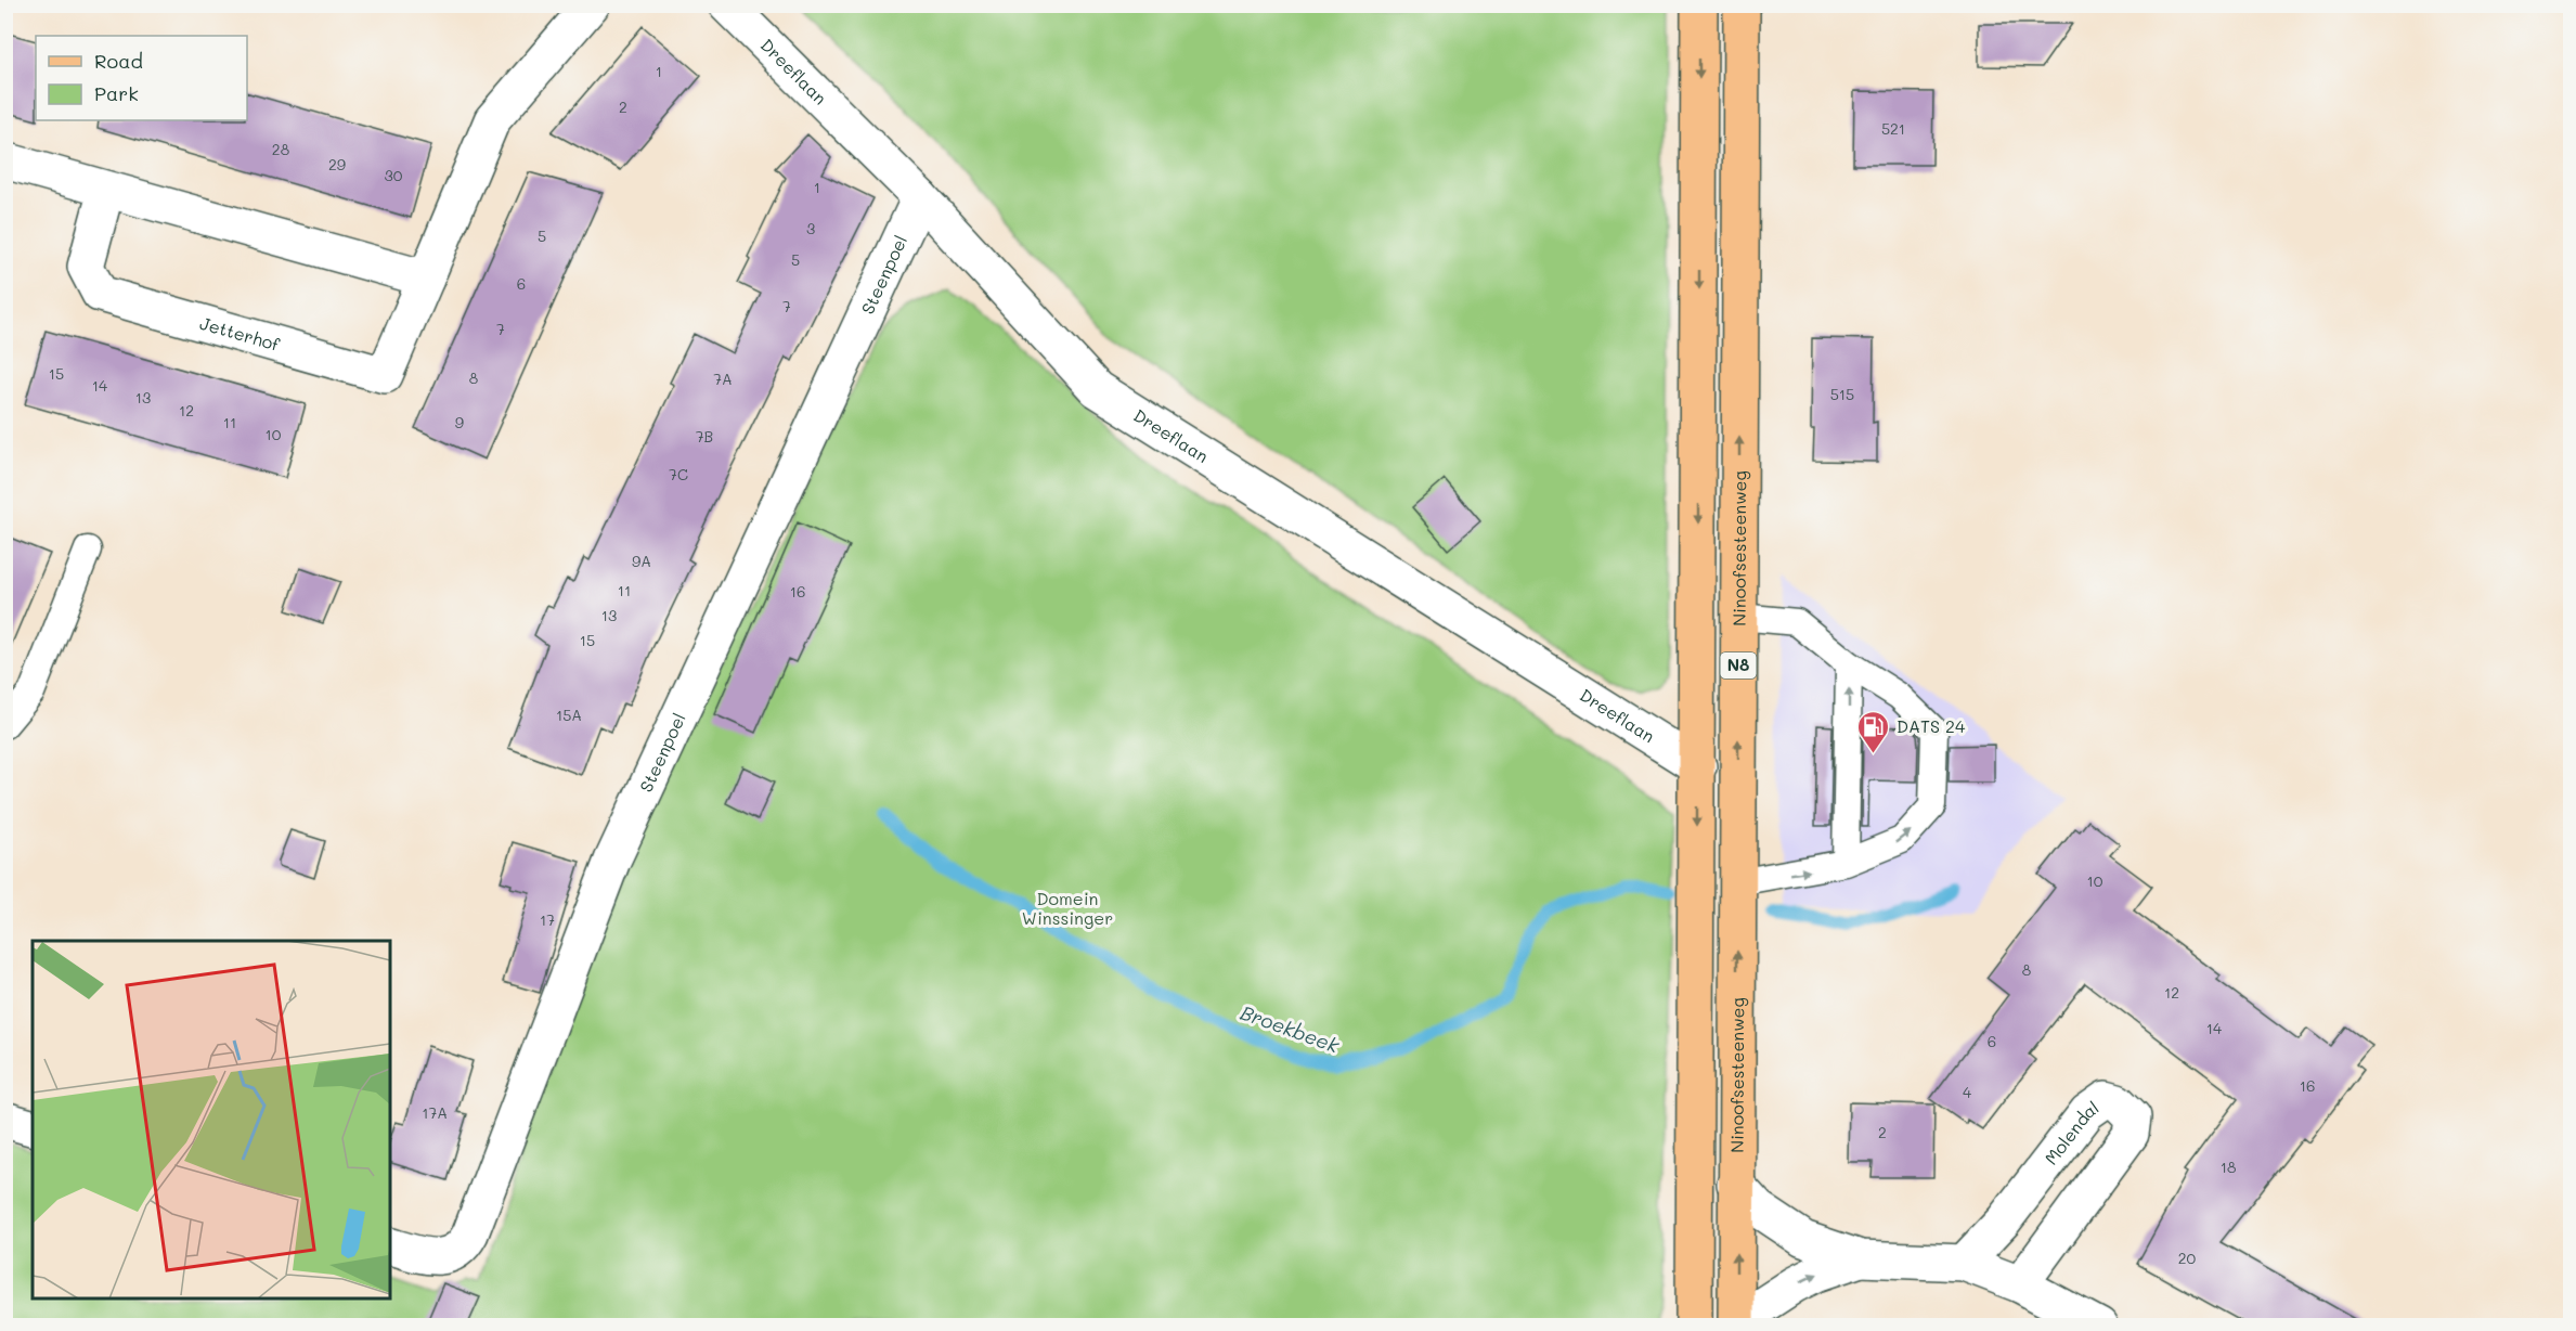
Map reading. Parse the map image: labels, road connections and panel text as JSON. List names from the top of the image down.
{
  "streets": {
    "main road": ["Ninoofsesteenweg", "N8"],
    "street": [
      "Dreeflaan",
      "Steenpoel",
      "Jetterhof",
      "Molendal"
    ]
  },
  "crossings": [
    ["Dreeflaan", "Steenpoel"],
    ["Dreeflaan", "N8"]
  ],
  "water": ["Broekbeek"],
  "parks": ["Domein Winssinger"],
  "places": {
    "fuel station": ["DATS 24"]
  },
  "house_numbers": [
    "1",
    "2",
    "521",
    "28",
    "29",
    "30",
    "1",
    "3",
    "5",
    "5",
    "6",
    "7",
    "7",
    "15",
    "8",
    "7A",
    "14",
    "515",
    "13",
    "12",
    "11",
    "9",
    "10",
    "7B",
    "7C",
    "9A",
    "11",
    "16",
    "13",
    "15",
    "15A",
    "10",
    "17",
    "8",
    "12",
    "14",
    "6",
    "16",
    "4",
    "17A",
    "2",
    "18",
    "20"
  ],
  "legend": ["Road", "Park"]
}
